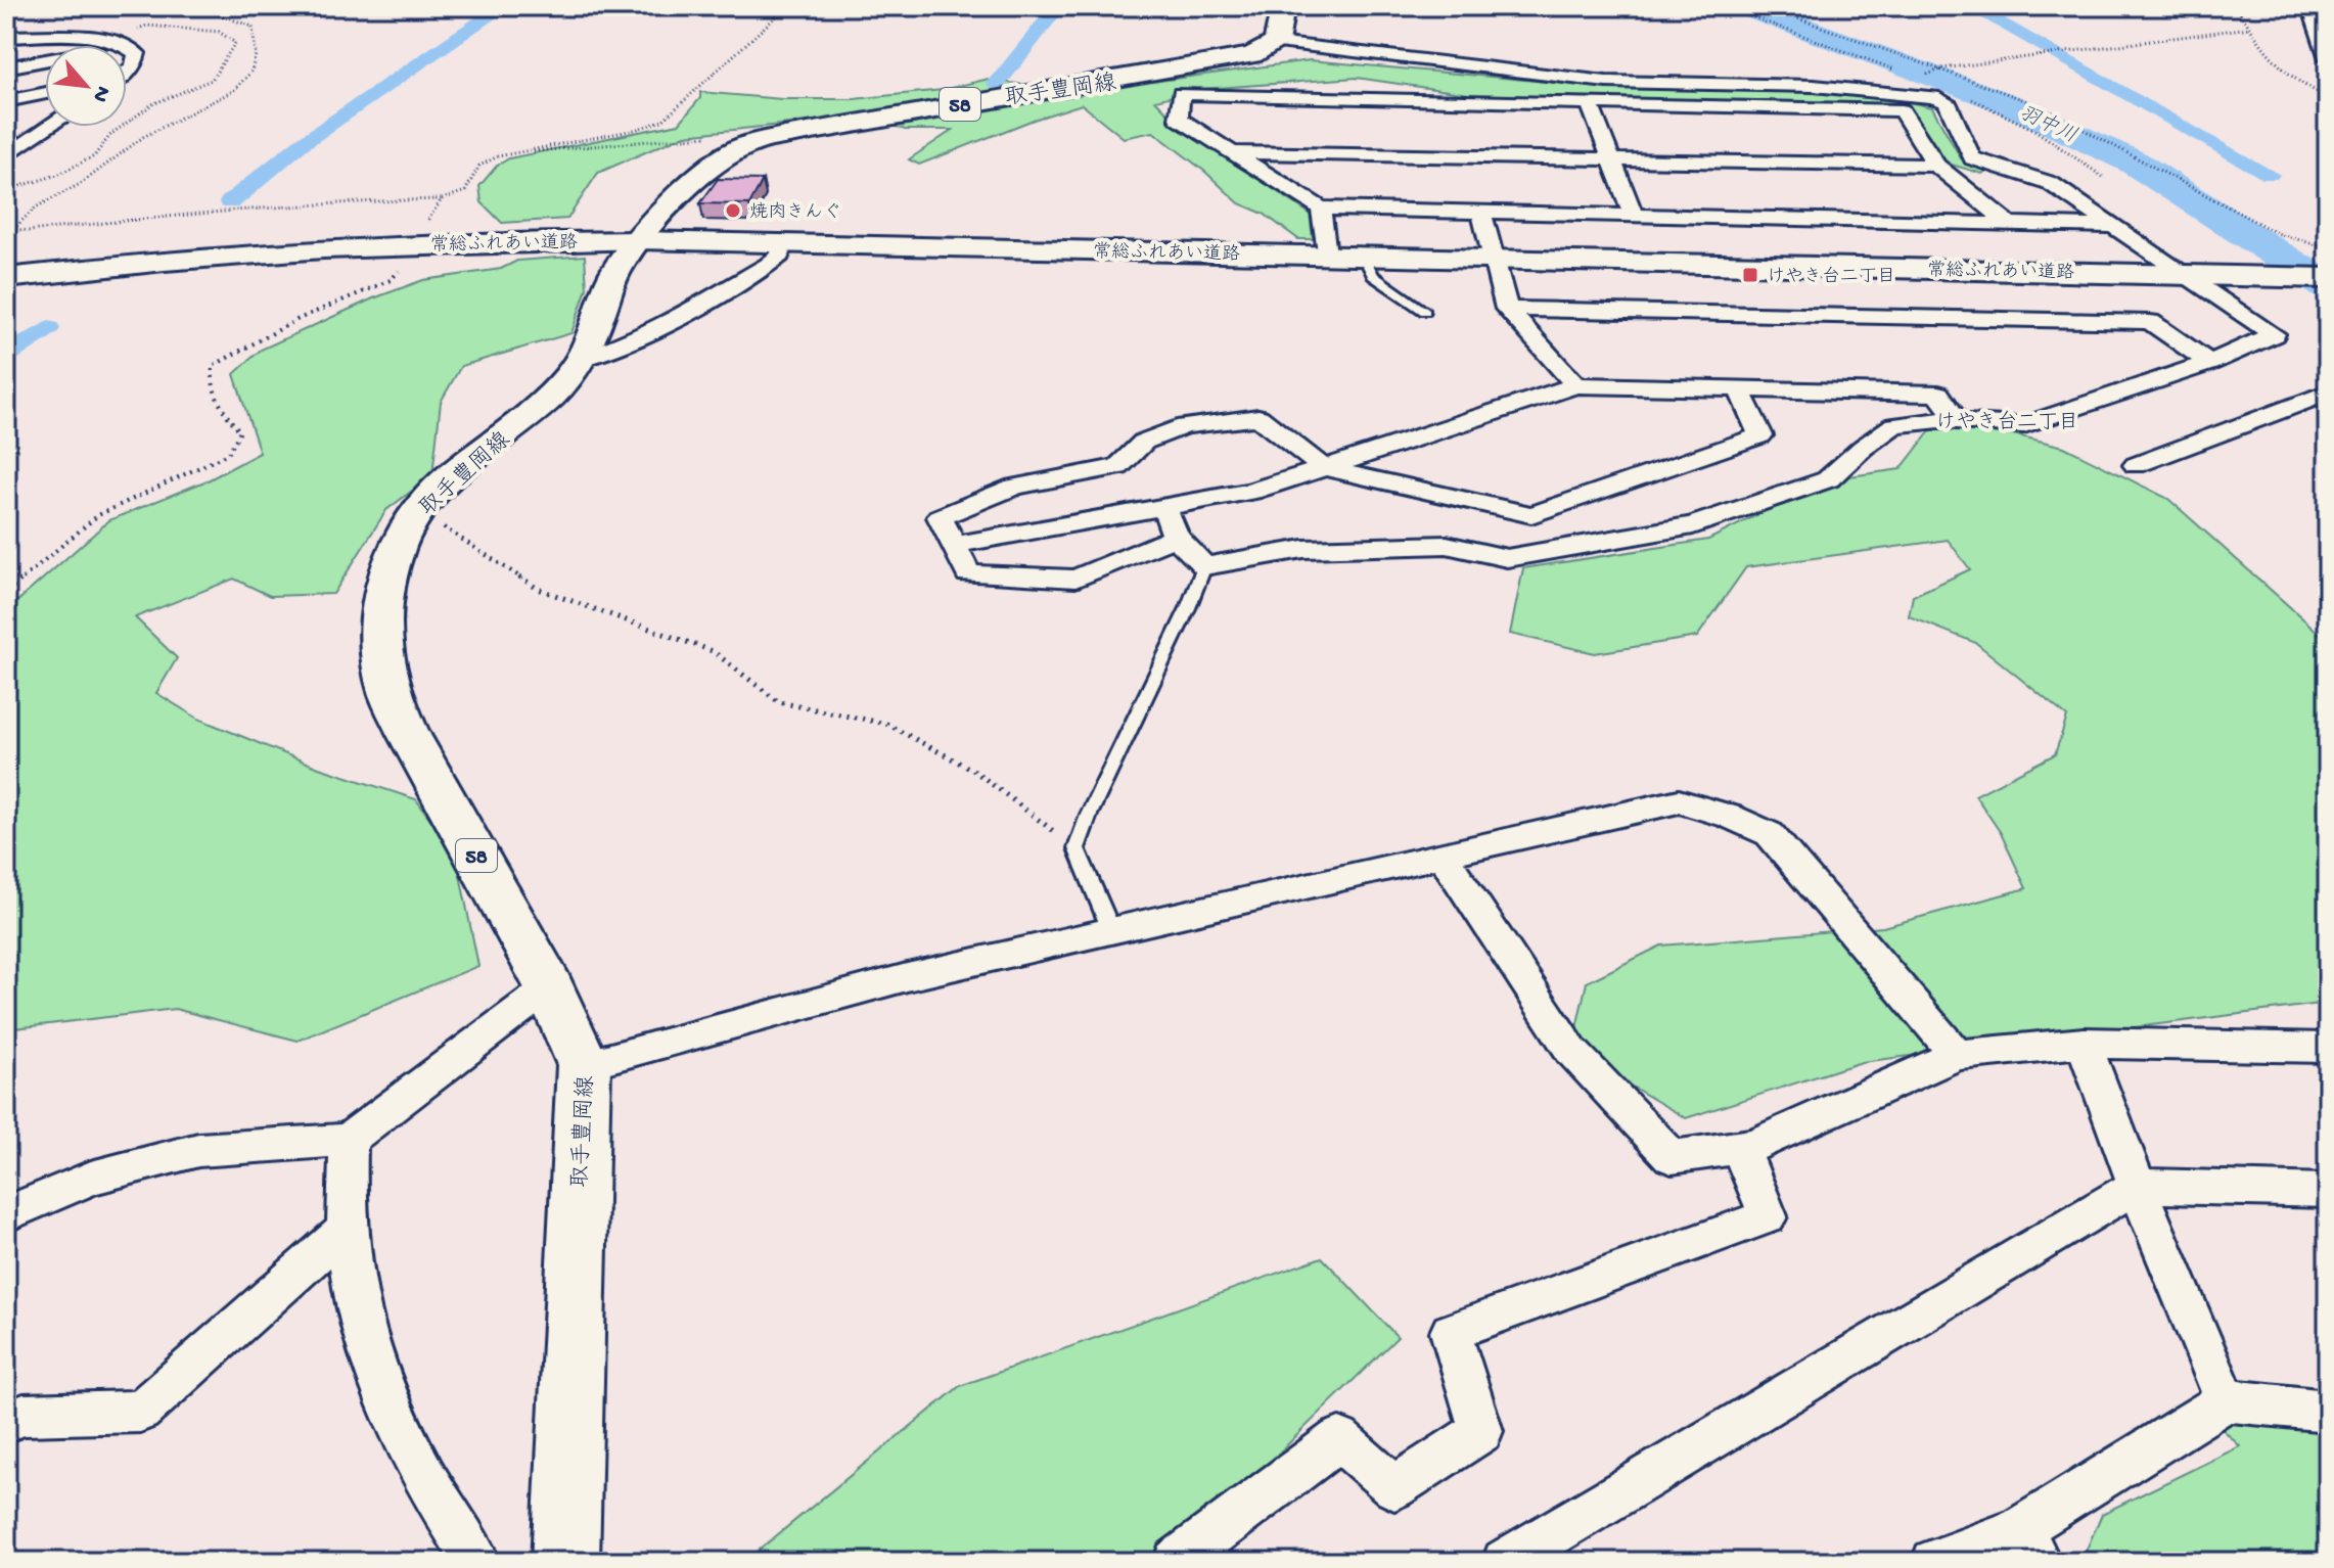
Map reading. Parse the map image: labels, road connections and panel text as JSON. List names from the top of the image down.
{
  "streets": {
    "main road": ["取手豊岡線", "58"],
    "street": ["常総ふれあい道路"]
  },
  "crossings": [
    ["取手豊岡線", "常総ふれあい道路"]
  ],
  "districts": ["けやき台二丁目"],
  "water": ["羽中川"],
  "places": {
    "other": ["焼肉きんぐ"],
    "transit": ["けやき台二丁目"]
  },
  "north": "bottom right"
}
